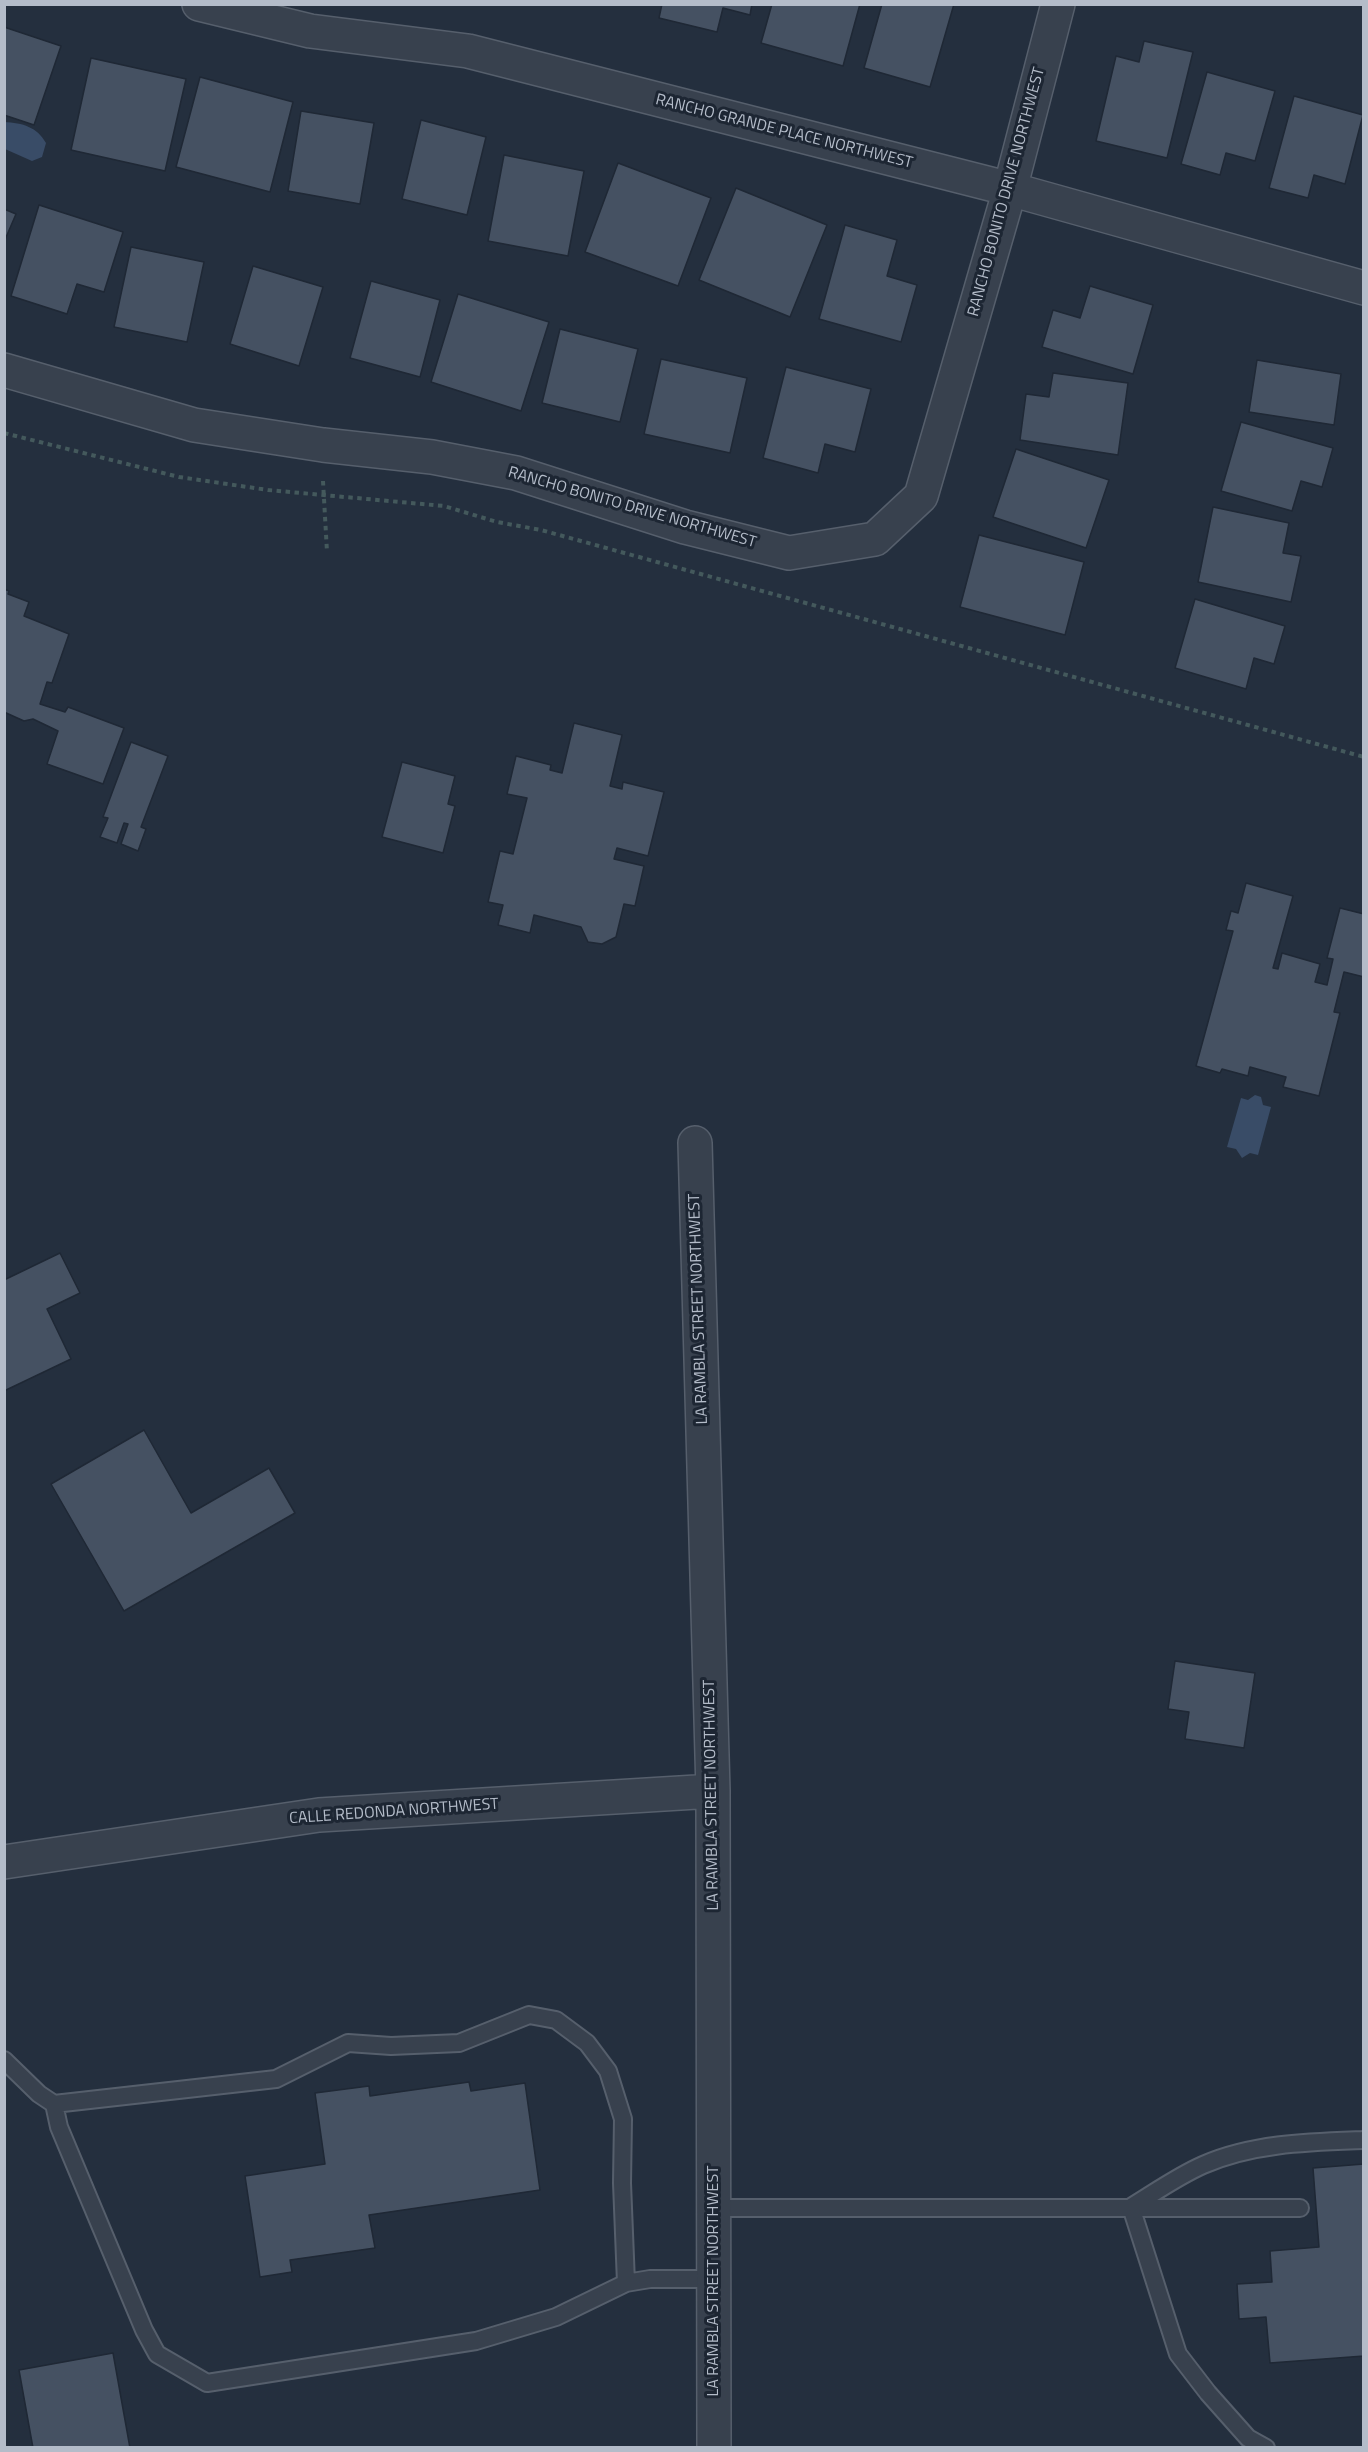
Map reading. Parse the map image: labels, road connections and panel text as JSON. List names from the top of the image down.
{
  "streets": {
    "street": [
      "RANCHO GRANDE PLACE NORTHWEST",
      "RANCHO BONITO DRIVE NORTHWEST",
      "LA RAMBLA STREET NORTHWEST",
      "CALLE REDONDA NORTHWEST"
    ]
  },
  "crossings": [
    ["RANCHO GRANDE PLACE NORTHWEST", "RANCHO BONITO DRIVE NORTHWEST"],
    ["LA RAMBLA STREET NORTHWEST", "CALLE REDONDA NORTHWEST"]
  ]
}
